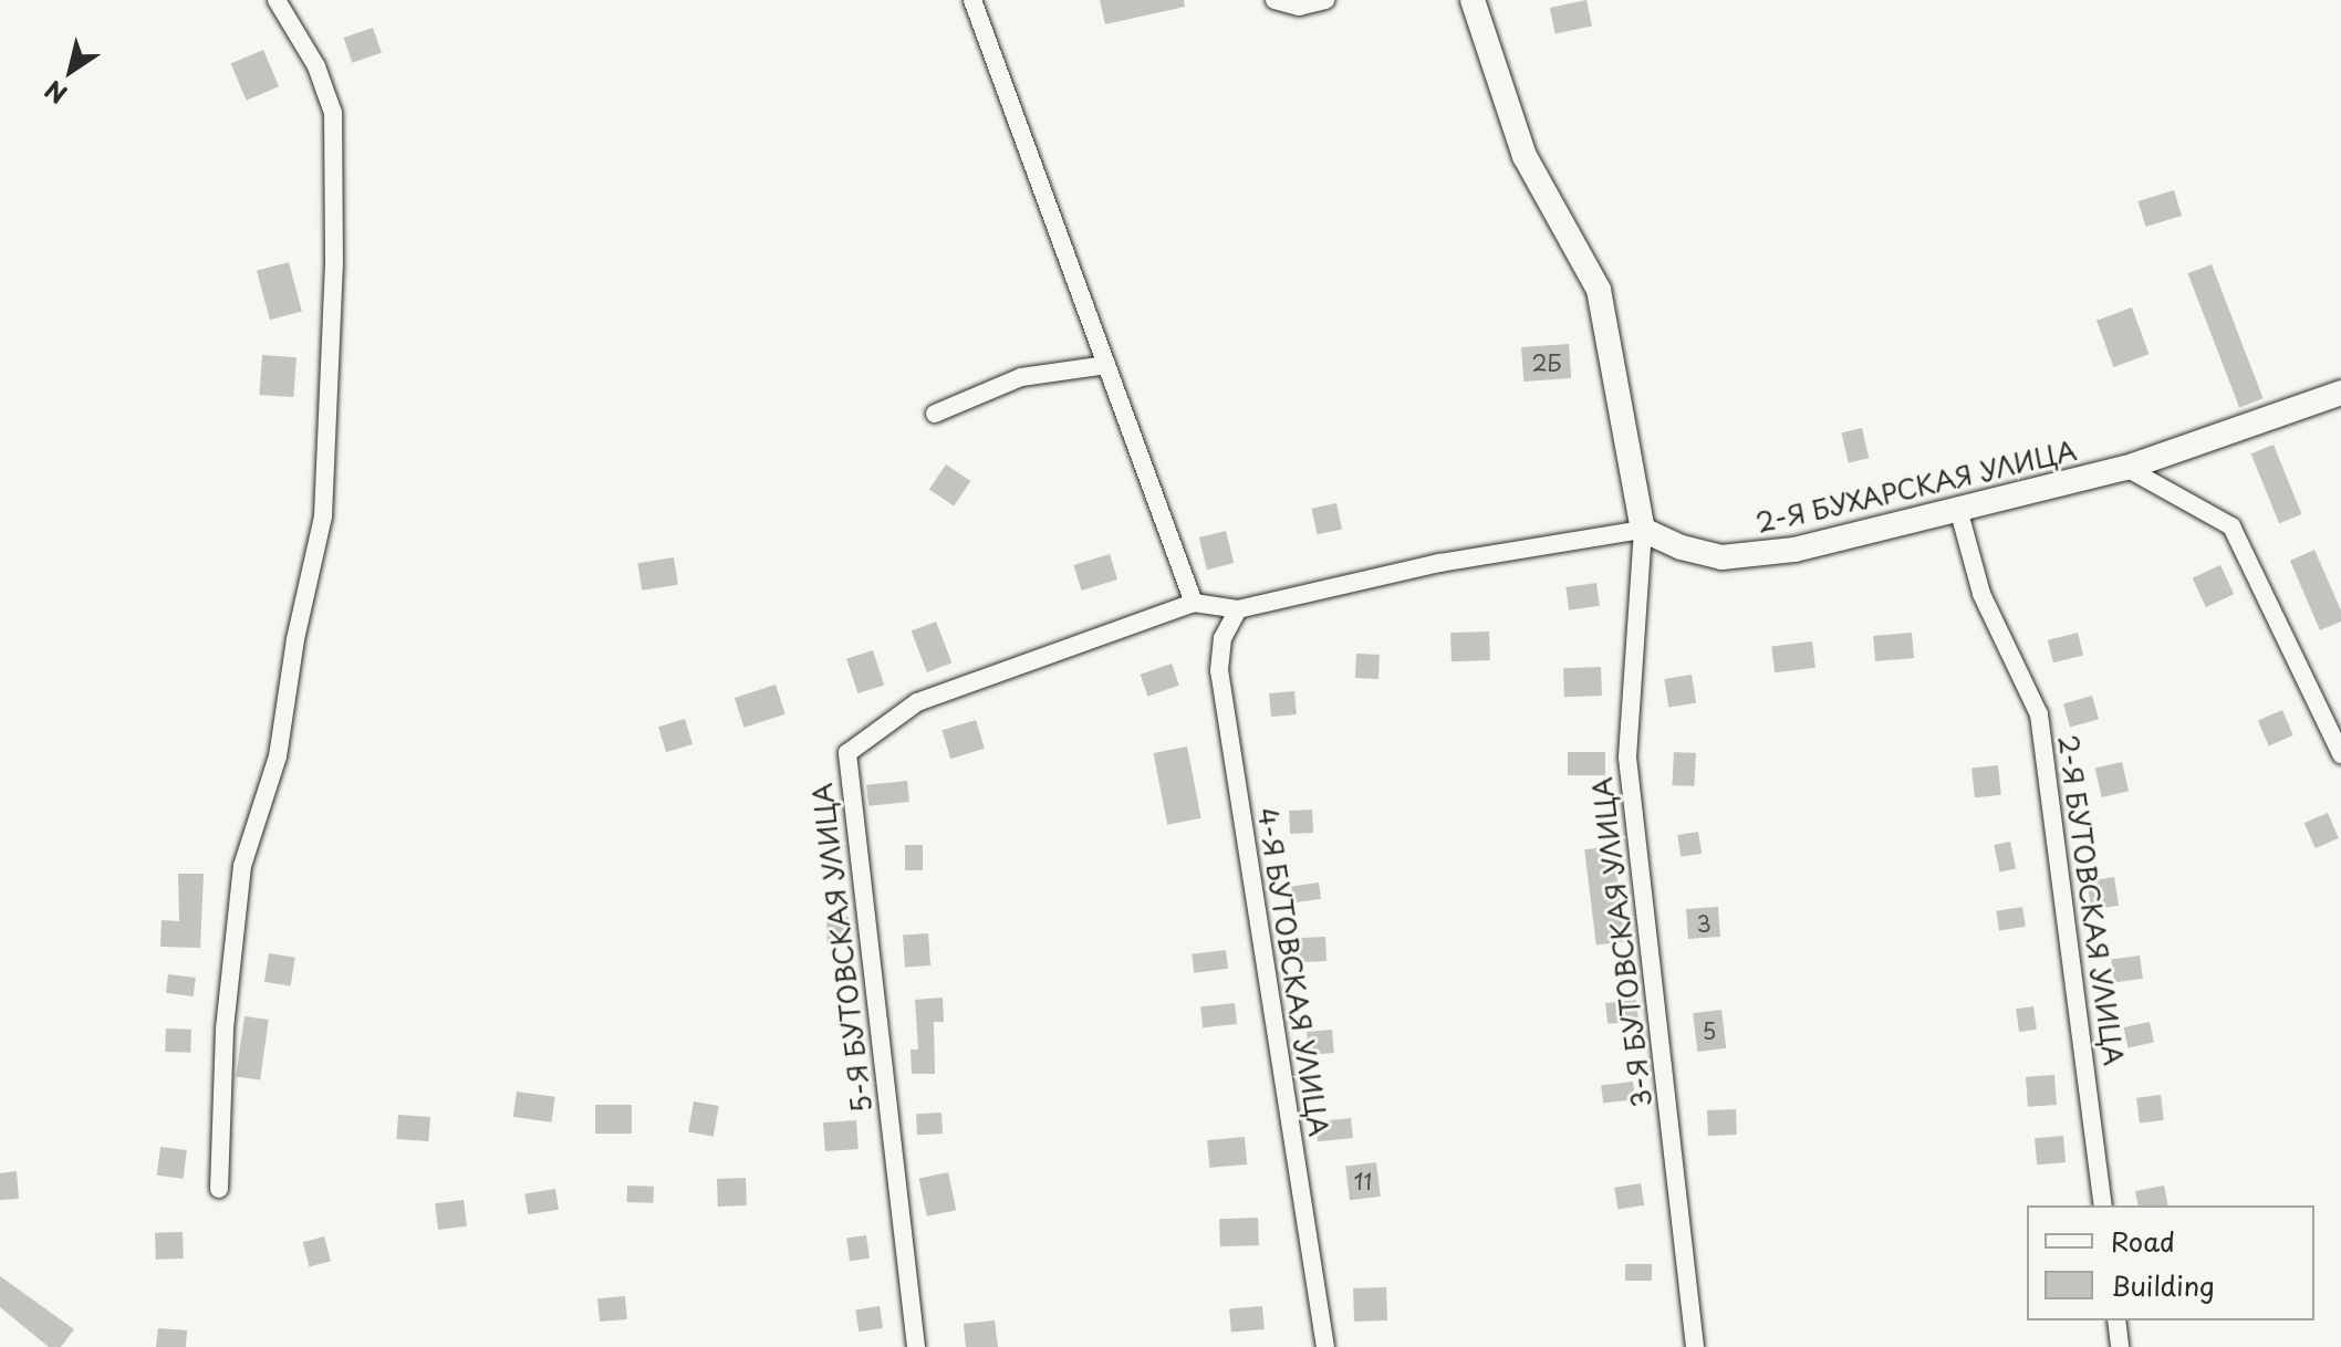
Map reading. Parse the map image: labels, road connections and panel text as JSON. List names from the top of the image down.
{
  "streets": {
    "street": [
      "2-Я БУХАРСКАЯ УЛИЦА",
      "2-Я БУТОВСКАЯ УЛИЦА",
      "3-Я БУТОВСКАЯ УЛИЦА",
      "5-Я БУТОВСКАЯ УЛИЦА",
      "4-Я БУТОВСКАЯ УЛИЦА"
    ]
  },
  "crossings": [
    ["2-Я БУХАРСКАЯ УЛИЦА", "2-Я БУТОВСКАЯ УЛИЦА"],
    ["2-Я БУХАРСКАЯ УЛИЦА", "3-Я БУТОВСКАЯ УЛИЦА"],
    ["2-Я БУХАРСКАЯ УЛИЦА", "5-Я БУТОВСКАЯ УЛИЦА"],
    ["2-Я БУХАРСКАЯ УЛИЦА", "4-Я БУТОВСКАЯ УЛИЦА"],
    ["5-Я БУТОВСКАЯ УЛИЦА", "4-Я БУТОВСКАЯ УЛИЦА"]
  ],
  "house_numbers": [
    "2Б",
    "3",
    "5",
    "11"
  ],
  "legend": ["Road", "Building"],
  "north": "bottom left"
}
